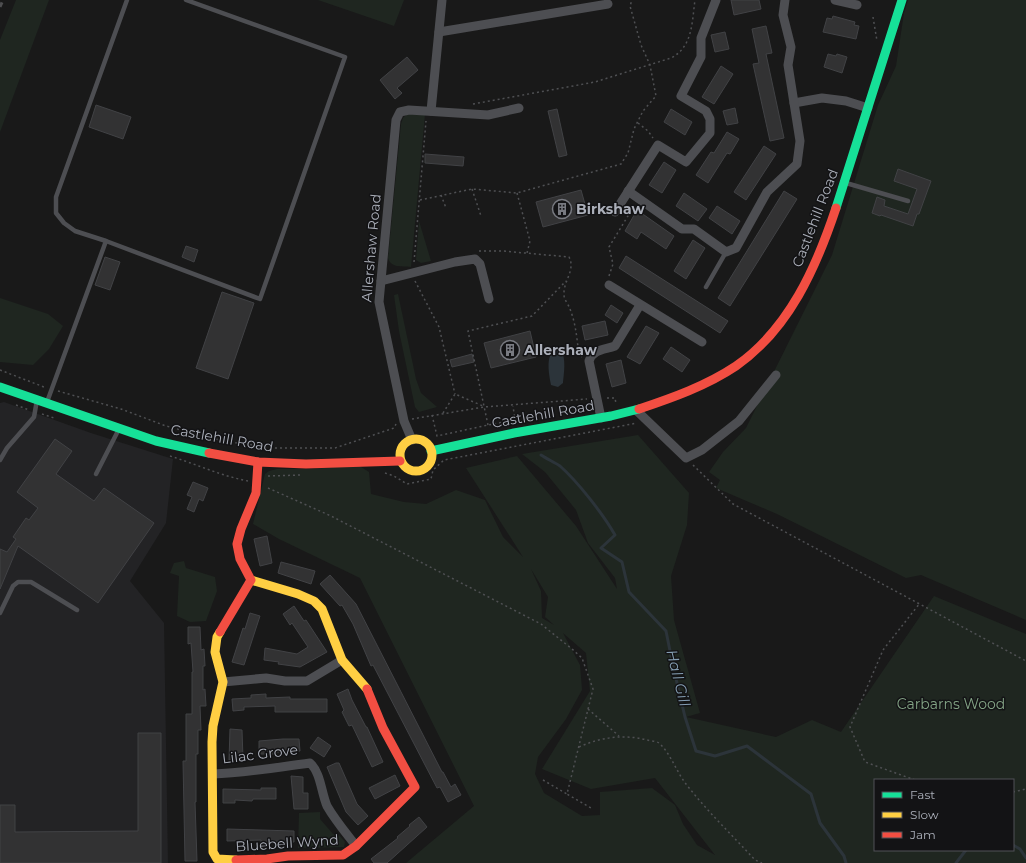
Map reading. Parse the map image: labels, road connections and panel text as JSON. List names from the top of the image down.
{
  "streets": {
    "main road": ["Castlehill Road", "Bluebell Wynd"],
    "street": ["Allershaw Road", "Lilac Grove"]
  },
  "crossings": [
    ["Castlehill Road", "Allershaw Road"],
    ["Lilac Grove", "Bluebell Wynd"]
  ],
  "water": ["Hall Gill"],
  "parks": ["Carbarns Wood"],
  "places": {
    "building": ["Birkshaw", "Allershaw"]
  },
  "legend": ["Fast", "Slow", "Jam"]
}
